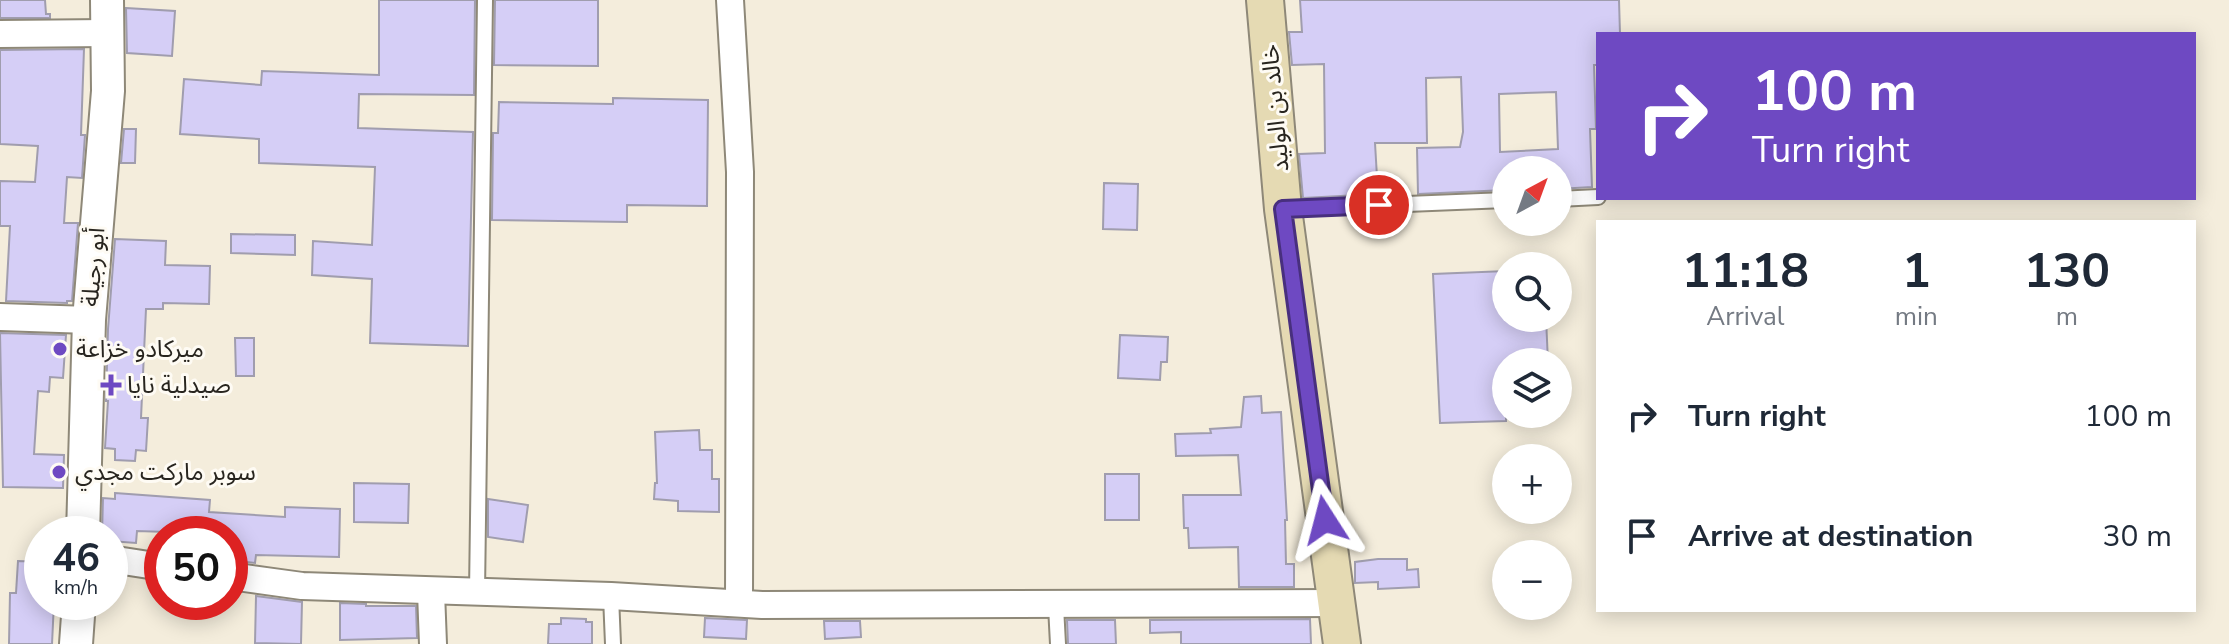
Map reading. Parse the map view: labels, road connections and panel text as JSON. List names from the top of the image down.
{
  "streets": {
    "main road": ["خالد بن الوليد"],
    "street": ["أبو رجيلة"]
  },
  "places": {
    "other": ["ميركادو خزاعة", "سوبر ماركت مجدي"],
    "health": ["صيدلية نايا"]
  },
  "north": "top right",
  "page": {
    "turn": ["100 m", "Turn right"],
    "map_buttons": ["+", "−"],
    "eta": [
      "11:18",
      "Arrival",
      "1",
      "min",
      "130",
      "m"
    ],
    "list": [
      {
        "name": "Turn right",
        "value": "100 m"
      },
      {
        "name": "Arrive at destination",
        "value": "30 m"
      }
    ],
    "speed": "46 km/h",
    "limit": "50"
  }
}
